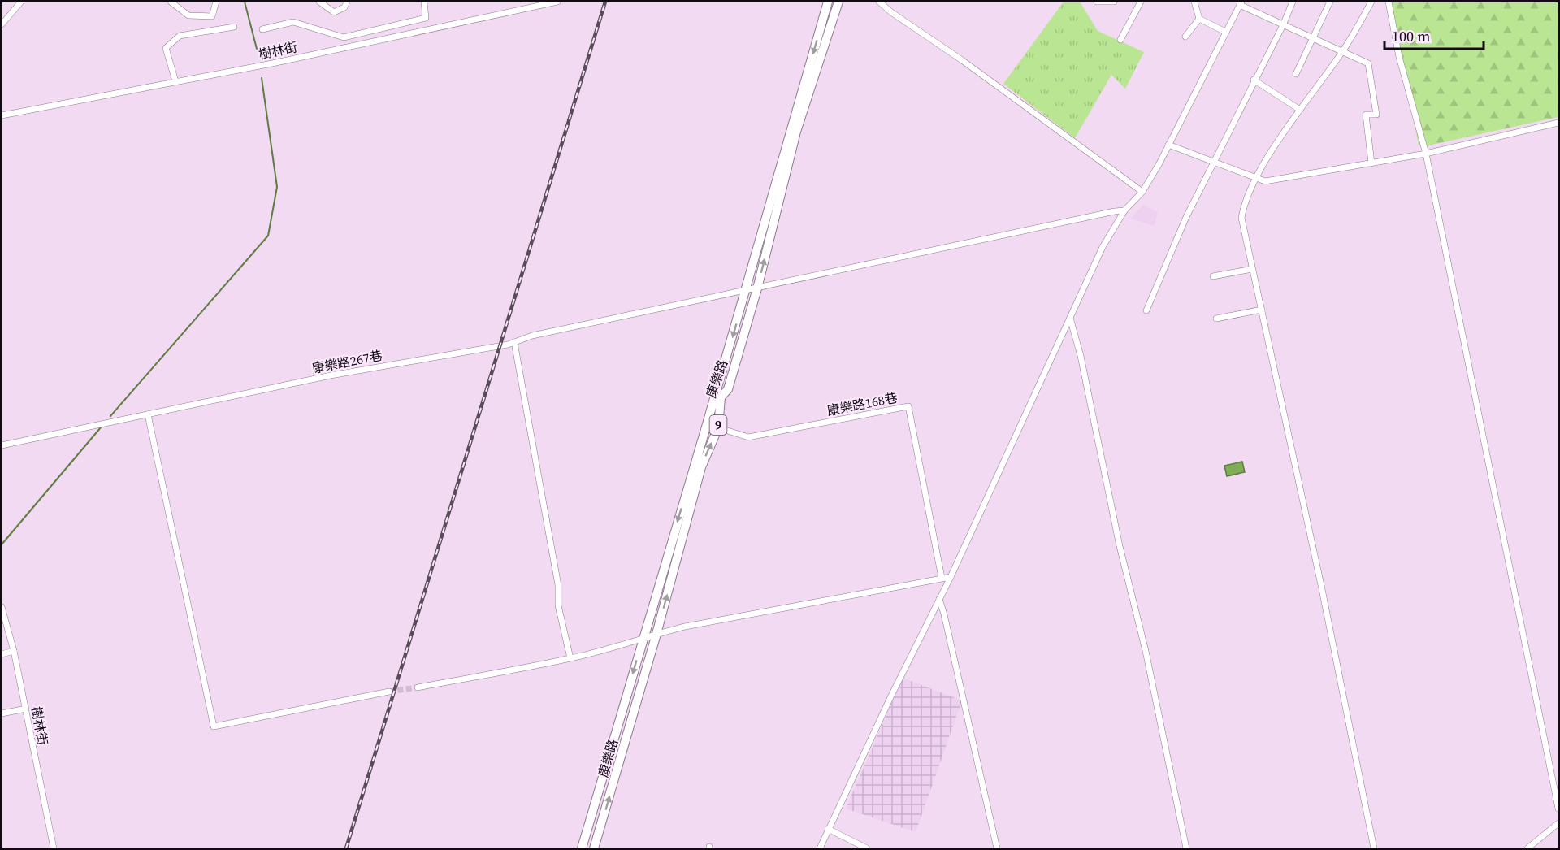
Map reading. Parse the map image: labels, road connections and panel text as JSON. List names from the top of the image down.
{
  "streets": {
    "main road": ["康樂路", "9"],
    "street": ["樹林街", "康樂路267巷", "康樂路168巷"]
  },
  "crossings": [
    ["康樂路267巷", "康樂路"],
    ["康樂路", "康樂路168巷"]
  ],
  "scale_bar": "100 m"
}
